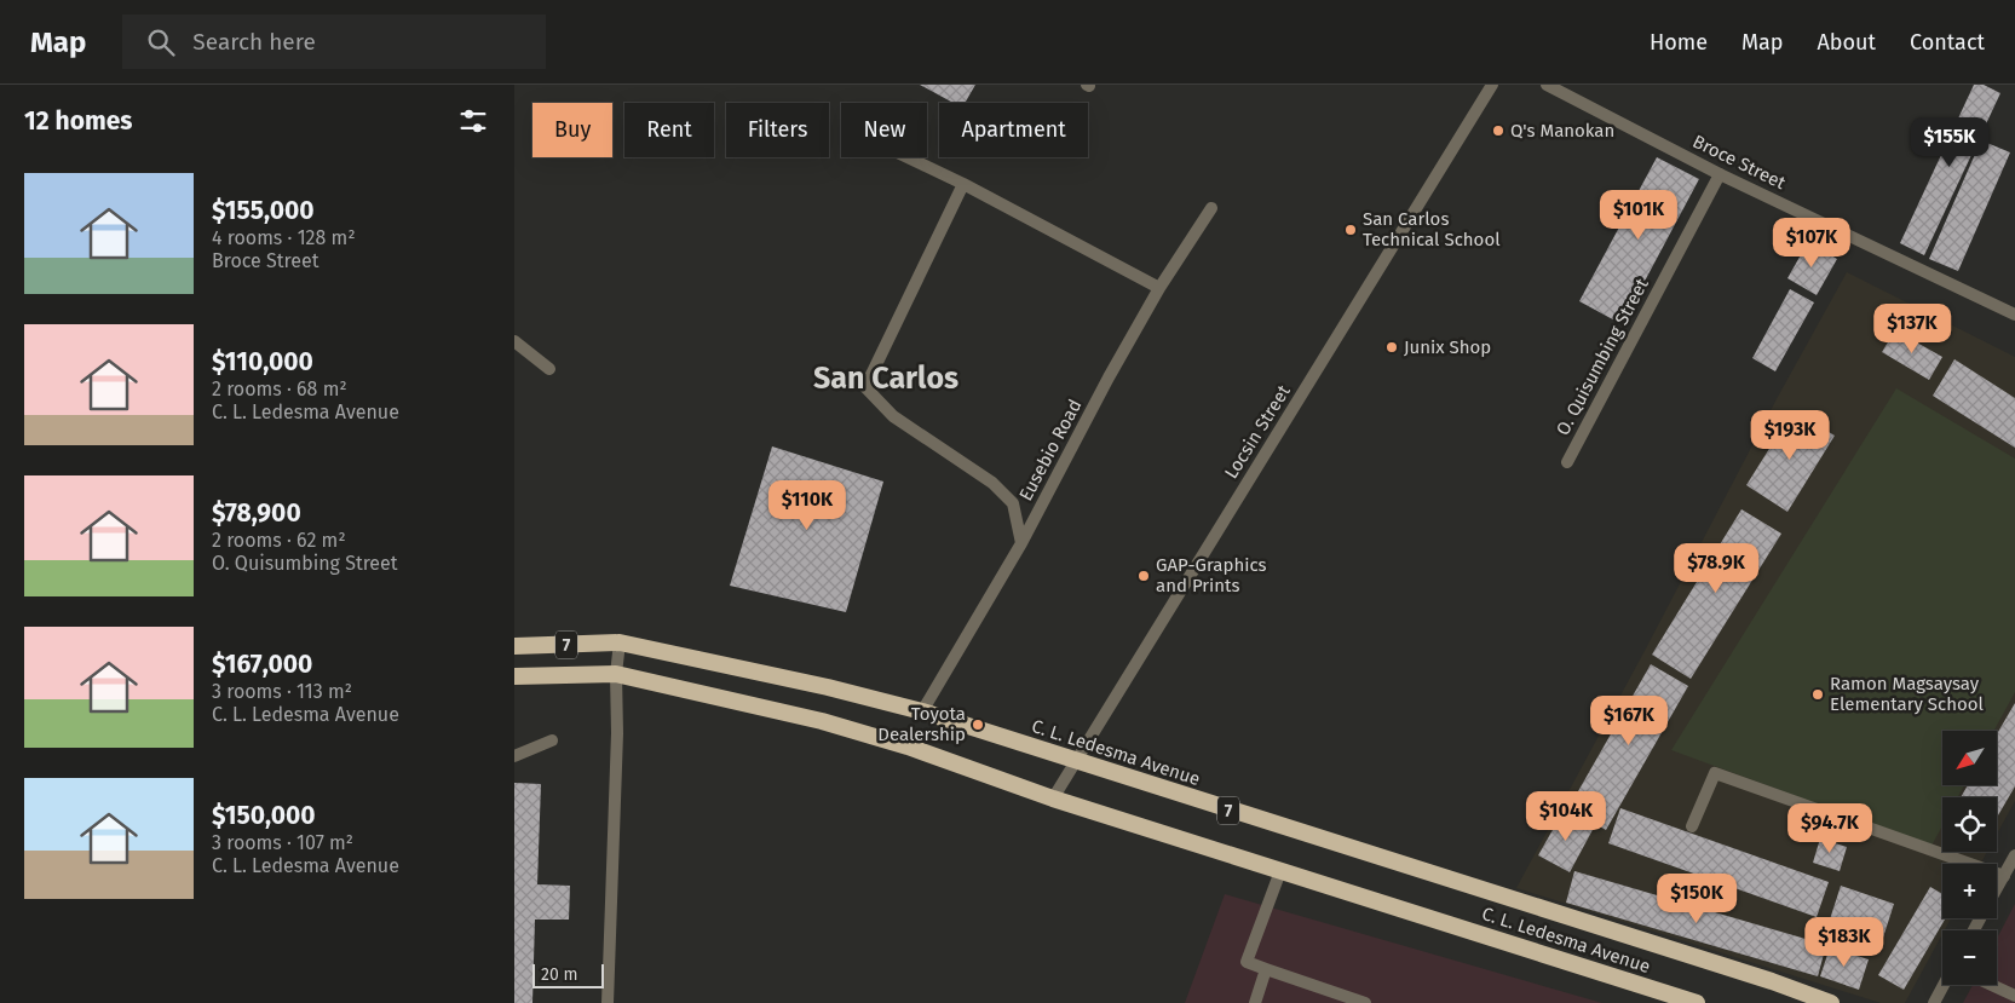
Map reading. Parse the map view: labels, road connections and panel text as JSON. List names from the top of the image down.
{
  "streets": {
    "highway": ["7", "C. L. Ledesma Avenue"],
    "street": [
      "Broce Street",
      "O. Quisumbing Street",
      "Locsin Street",
      "Eusebio Road"
    ]
  },
  "crossings": [
    ["Broce Street", "O. Quisumbing Street"],
    ["Locsin Street", "C. L. Ledesma Avenue"],
    ["Eusebio Road", "C. L. Ledesma Avenue"]
  ],
  "districts": ["San Carlos"],
  "places": [
    "Q's Manokan",
    "San Carlos Technical School",
    "Junix Shop",
    "GAP-Graphics and Prints",
    "Ramon Magsaysay Elementary School",
    "Toyota Dealership"
  ],
  "scale_bar": "20 m",
  "north": "bottom left",
  "page": {
    "header": "Map",
    "search": "Search here",
    "nav": [
      "Home",
      "Map",
      "About",
      "Contact"
    ],
    "heading": "12 homes",
    "chip": [
      "Buy",
      "Rent",
      "Filters",
      "New",
      "Apartment"
    ],
    "price": [
      "$155K",
      "$101K",
      "$107K",
      "$137K",
      "$193K",
      "$110K",
      "$78.9K",
      "$167K",
      "$104K",
      "$94.7K",
      "$150K",
      "$183K"
    ],
    "list": [
      {
        "name": "$155,000",
        "note": "4 rooms · 128 m² · Broce Street"
      },
      {
        "name": "$110,000",
        "note": "2 rooms · 68 m² · C. L. Ledesma Avenue"
      },
      {
        "name": "$78,900",
        "note": "2 rooms · 62 m² · O. Quisumbing Street"
      },
      {
        "name": "$167,000",
        "note": "3 rooms · 113 m² · C. L. Ledesma Avenue"
      },
      {
        "name": "$150,000",
        "note": "3 rooms · 107 m² · C. L. Ledesma Avenue"
      }
    ],
    "map_buttons": ["+", "−"],
    "scale": "20 m"
  }
}
